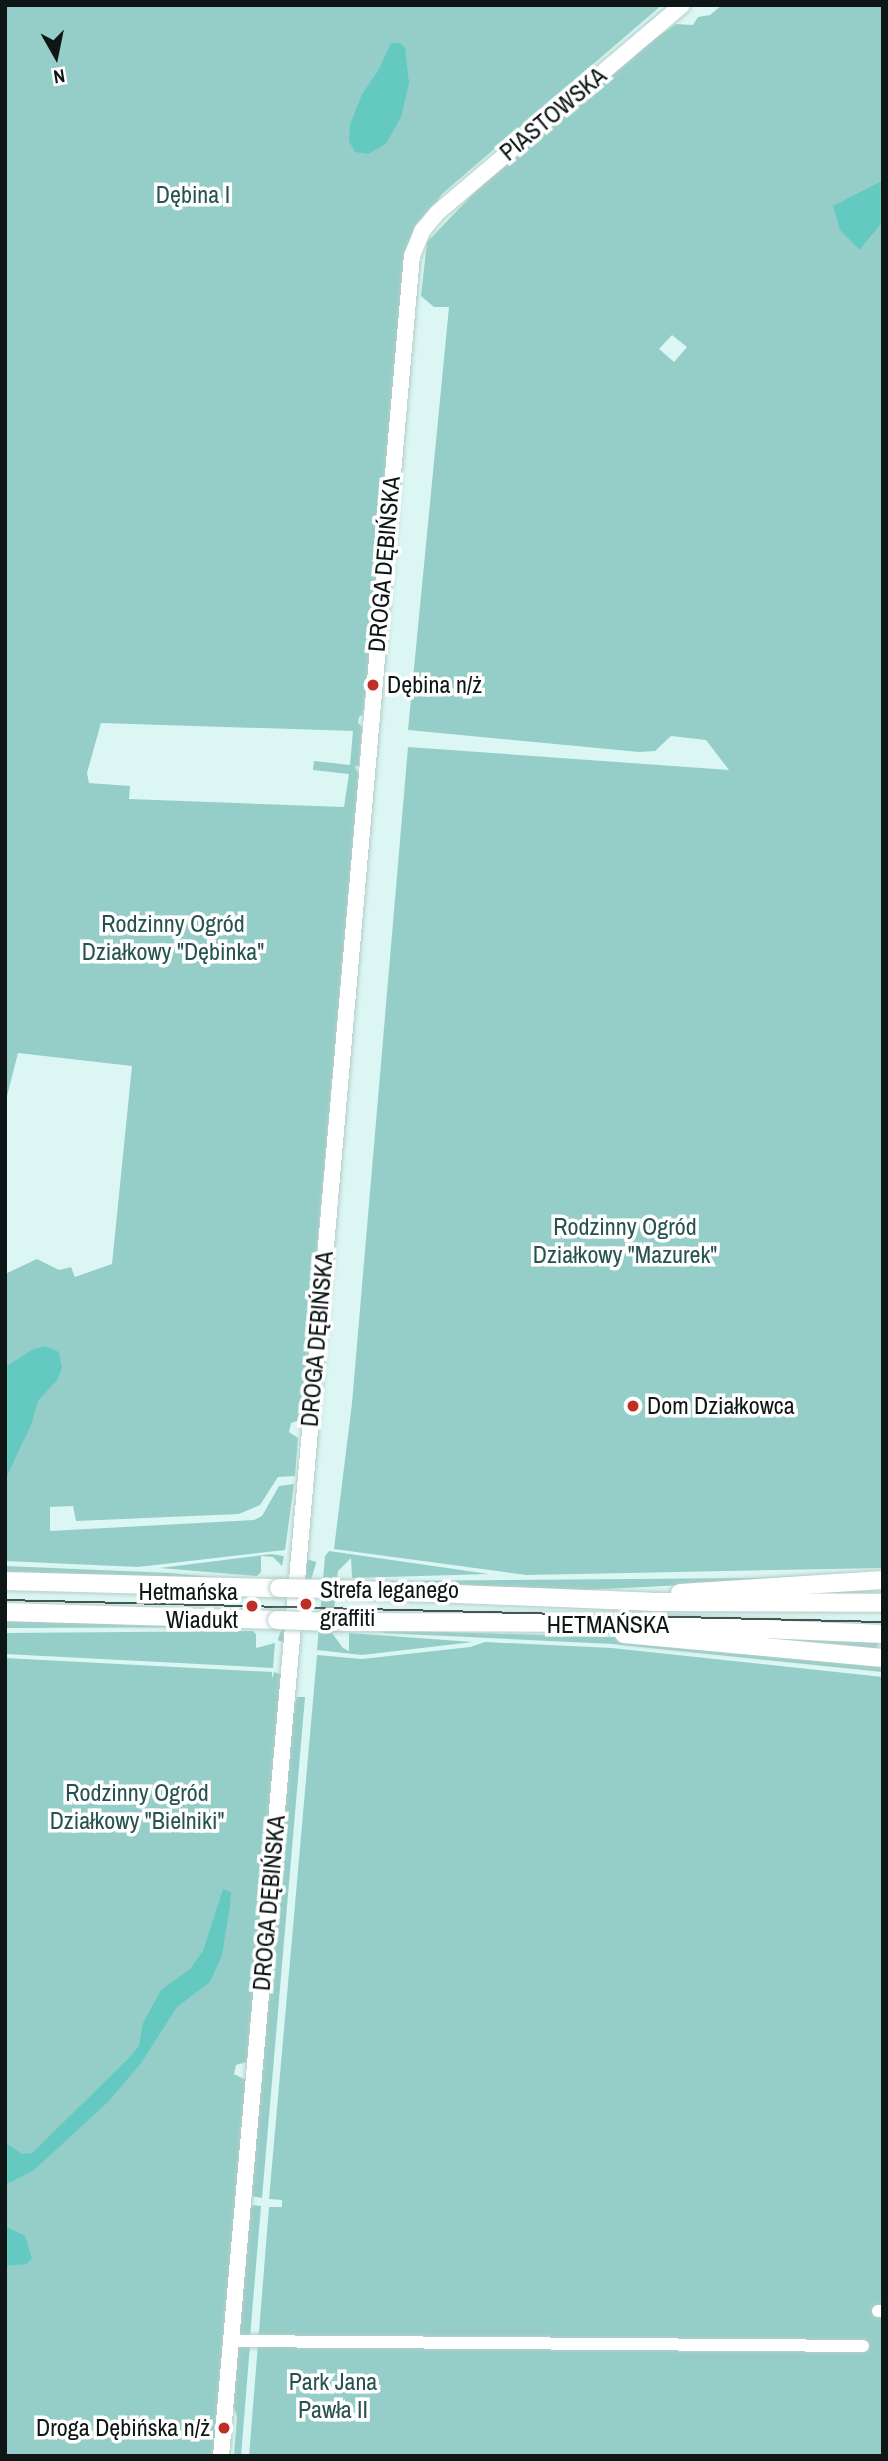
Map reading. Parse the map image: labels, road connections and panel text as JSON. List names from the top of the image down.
{
  "streets": {
    "main road": ["HETMAŃSKA"],
    "street": ["PIASTOWSKA", "DROGA DĘBIŃSKA"]
  },
  "crossings": [
    ["PIASTOWSKA", "DROGA DĘBIŃSKA"]
  ],
  "parks": [
    "Dębina I",
    "Rodzinny Ogród Działkowy \"Dębinka\"",
    "Rodzinny Ogród Działkowy \"Mazurek\"",
    "Rodzinny Ogród Działkowy \"Bielniki\"",
    "Park Jana Pawła II"
  ],
  "places": [
    "Dębina n/ż",
    "Dom Działkowca",
    "Strefa leganego graffiti",
    "Hetmańska Wiadukt",
    "Droga Dębińska n/ż"
  ],
  "north": "bottom"
}
